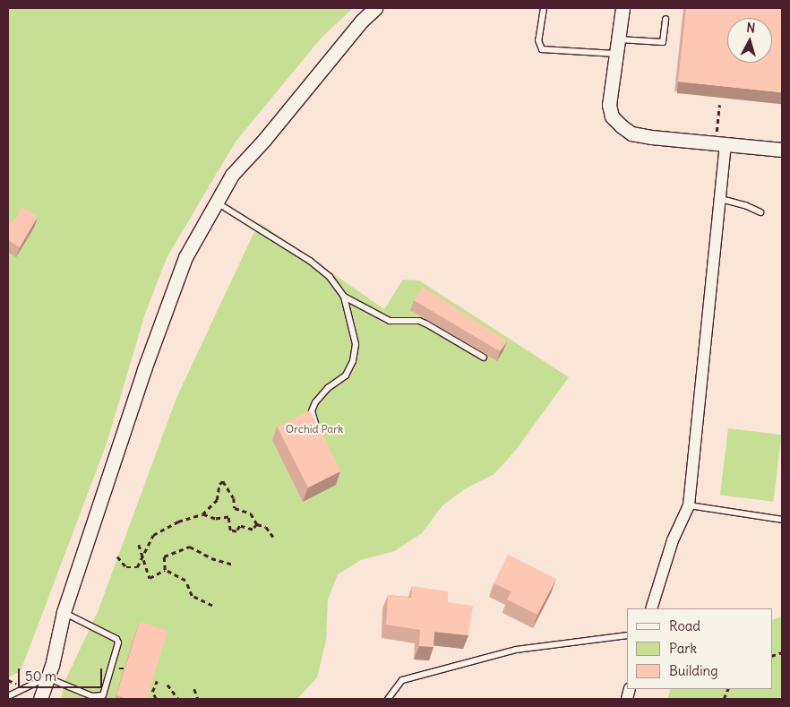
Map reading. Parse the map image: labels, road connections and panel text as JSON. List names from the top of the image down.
{
  "parks": ["Orchid Park"],
  "legend": ["Road", "Park", "Building"],
  "scale_bar": "50 m",
  "north": "top"
}
